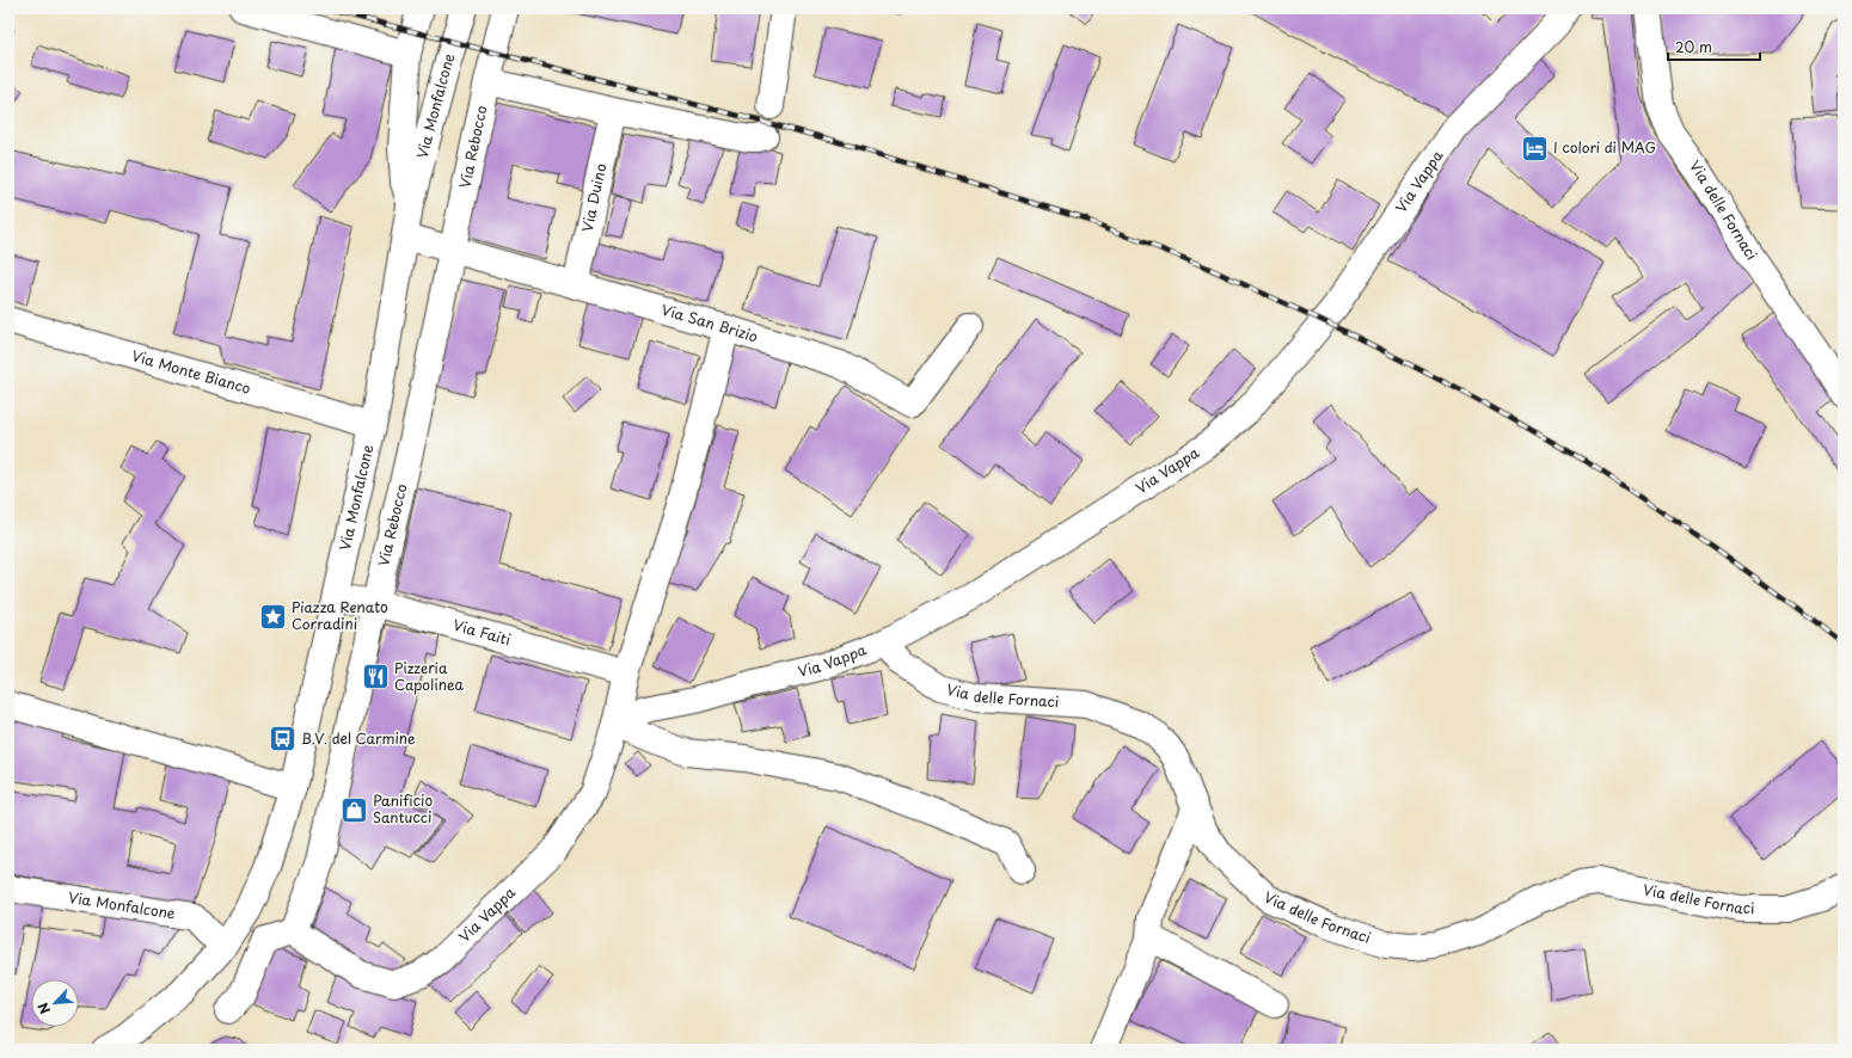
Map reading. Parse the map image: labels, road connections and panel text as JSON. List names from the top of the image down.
{
  "streets": {
    "street": [
      "Via Monfalcone",
      "Via Rebocco",
      "Via Vappa",
      "Via Duino",
      "Via delle Fornaci",
      "Via San Brizio",
      "Via Monte Bianco",
      "Via Faiti"
    ]
  },
  "crossings": [
    ["Via Monfalcone", "Via San Brizio"],
    ["Via Monfalcone", "Via Monte Bianco"],
    ["Via Monfalcone", "Via Faiti"],
    ["Via Rebocco", "Via Vappa"],
    ["Via Rebocco", "Via San Brizio"],
    ["Via Rebocco", "Via Faiti"],
    ["Via Vappa", "Via delle Fornaci"],
    ["Via Vappa", "Via San Brizio"],
    ["Via Vappa", "Via Faiti"],
    ["Via Duino", "Via San Brizio"]
  ],
  "places": {
    "hotel": ["I colori di MAG"],
    "place": ["Piazza Renato Corradini"],
    "restaurant": ["Pizzeria Capolinea"],
    "bus stop": ["B.V. del Carmine"],
    "shop": ["Panificio Santucci"]
  },
  "scale_bar": "20 m",
  "north": "bottom left"
}
